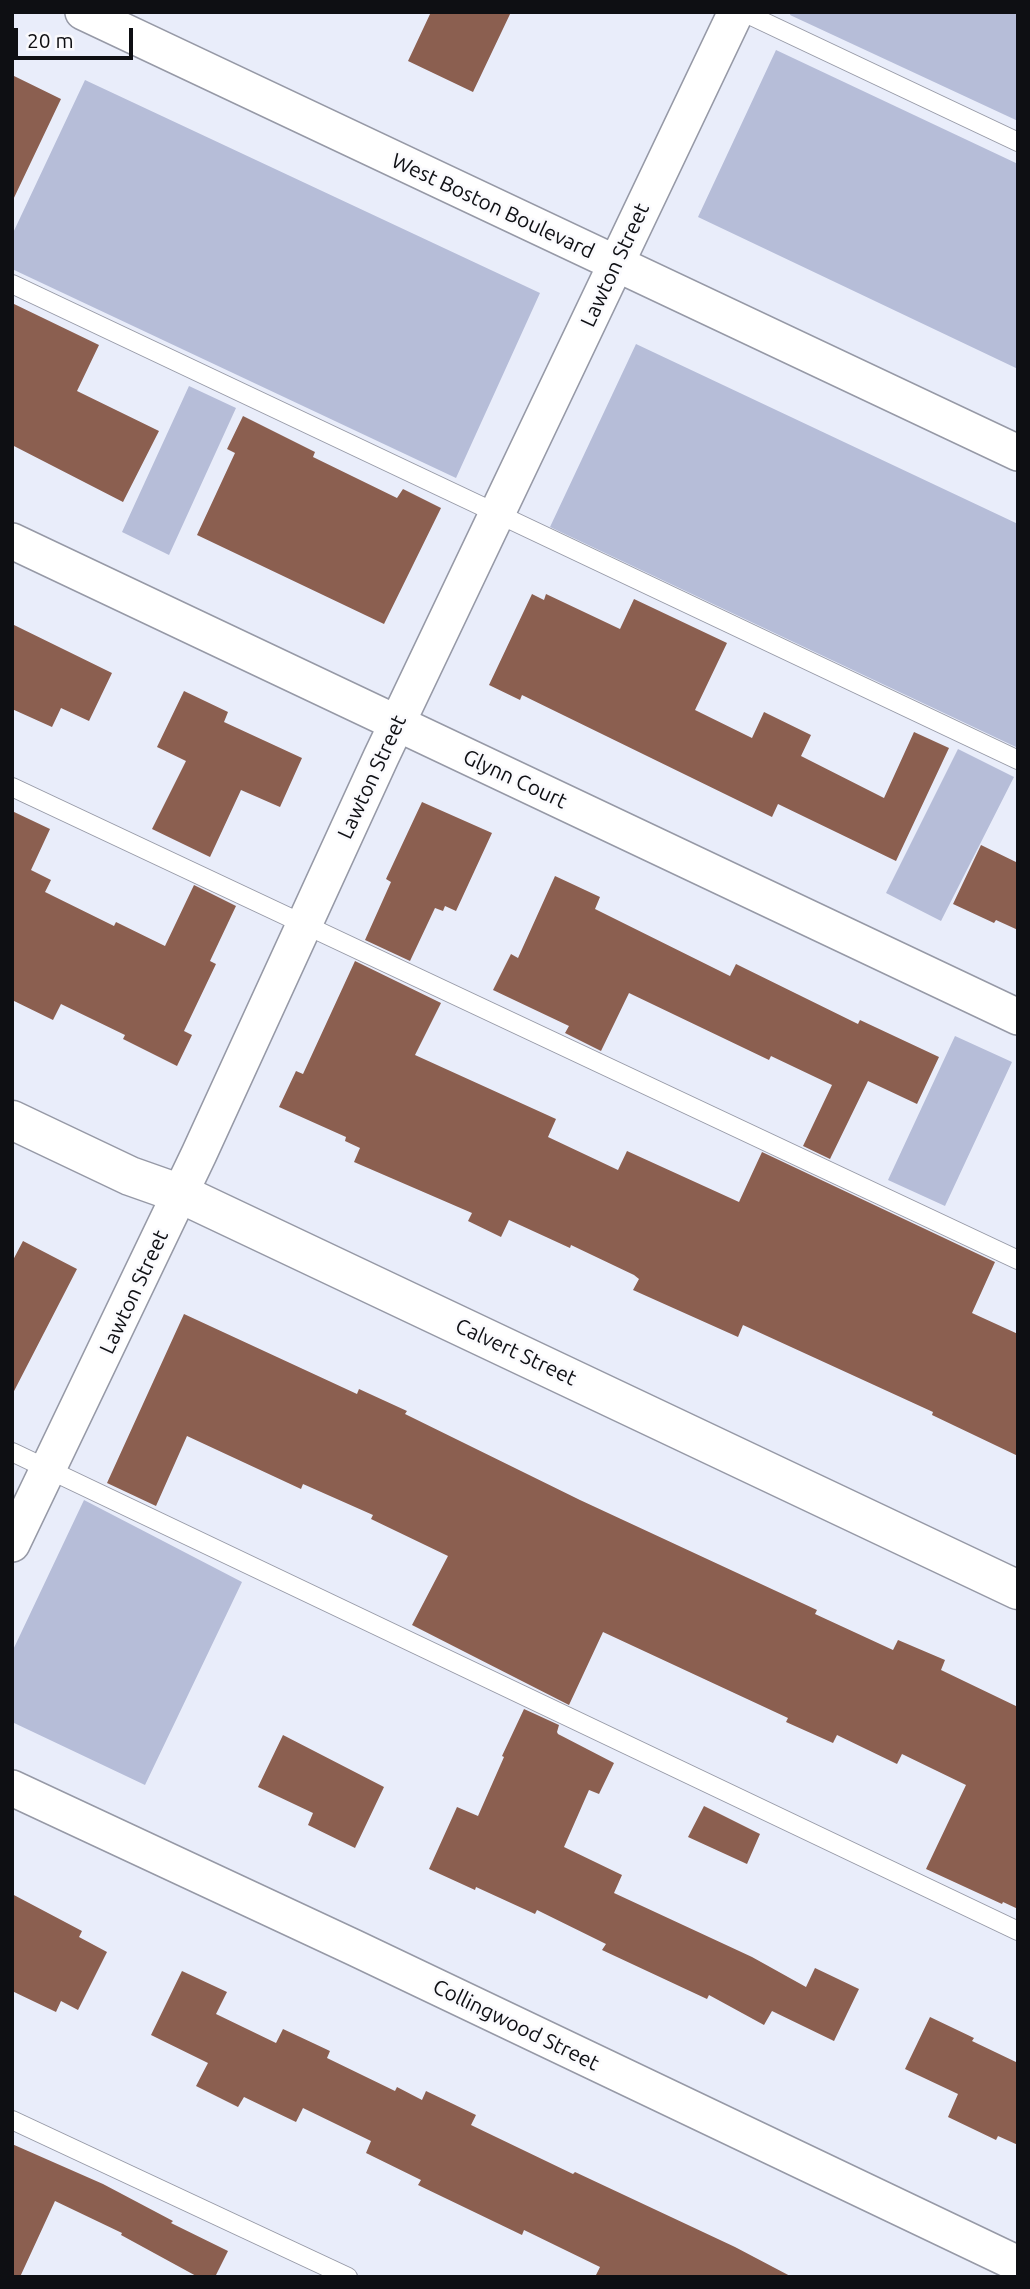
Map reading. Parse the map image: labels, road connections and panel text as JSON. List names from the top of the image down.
{
  "streets": {
    "street": [
      "West Boston Boulevard",
      "Lawton Street",
      "Glynn Court",
      "Calvert Street",
      "Collingwood Street"
    ]
  },
  "crossings": [
    ["West Boston Boulevard", "Lawton Street"],
    ["Lawton Street", "Glynn Court"],
    ["Lawton Street", "Calvert Street"]
  ],
  "scale_bar": "20 m"
}
